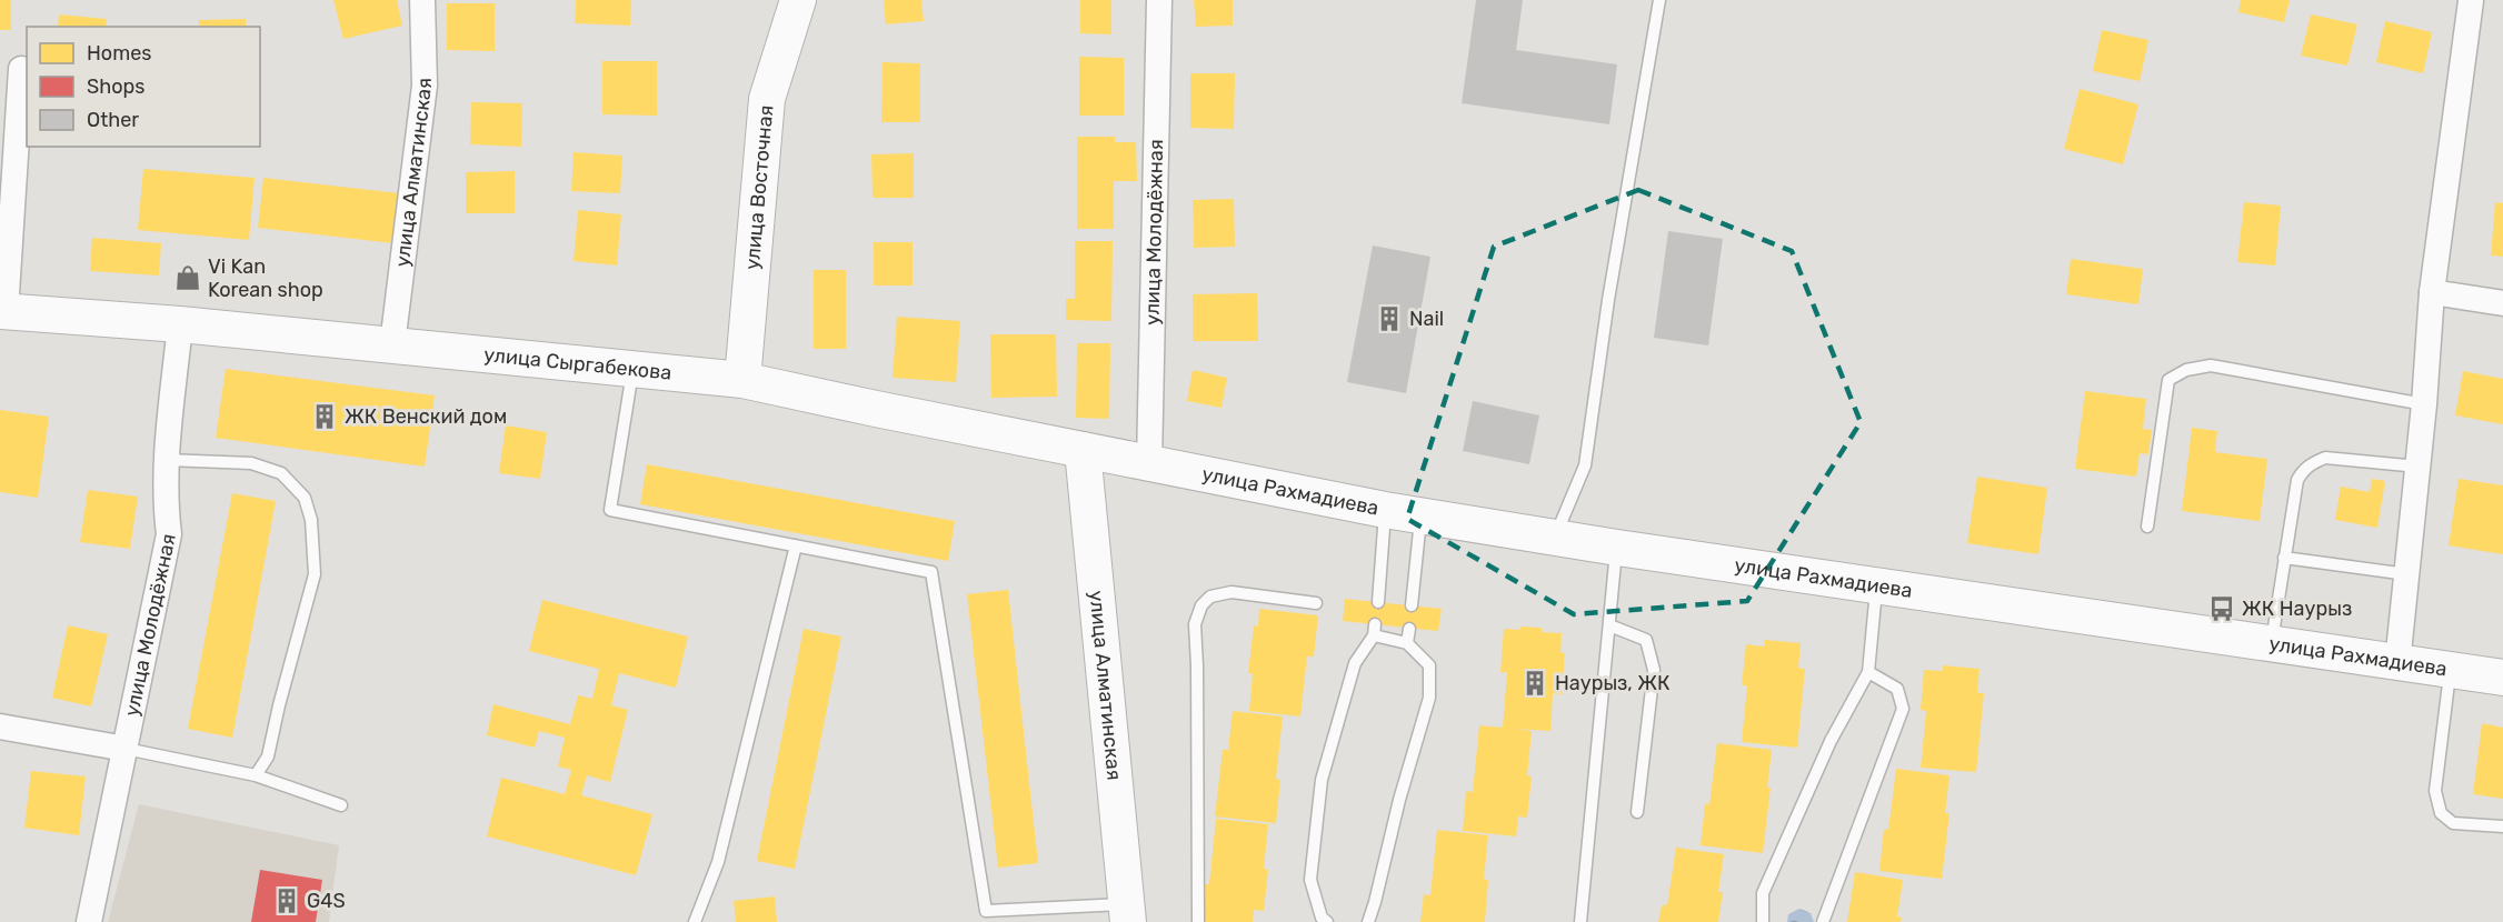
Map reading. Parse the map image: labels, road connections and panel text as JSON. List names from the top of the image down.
{
  "streets": {
    "street": [
      "улица Алматинская",
      "улица Восточная",
      "улица Молодёжная",
      "улица Сыргабекова",
      "улица Рахмадиева"
    ]
  },
  "crossings": [
    ["улица Алматинская", "улица Сыргабекова"],
    ["улица Восточная", "улица Сыргабекова"],
    ["улица Молодёжная", "улица Сыргабекова"],
    ["улица Молодёжная", "улица Рахмадиева"],
    ["улица Сыргабекова", "улица Рахмадиева"]
  ],
  "places": {
    "shop": ["Vi Kan Korean shop"],
    "building": [
      "Nail",
      "ЖК Венский дом",
      "Наурыз, ЖК",
      "G4S"
    ],
    "bus stop": ["ЖК Наурыз"]
  },
  "legend": ["Homes", "Shops", "Other"]
}
